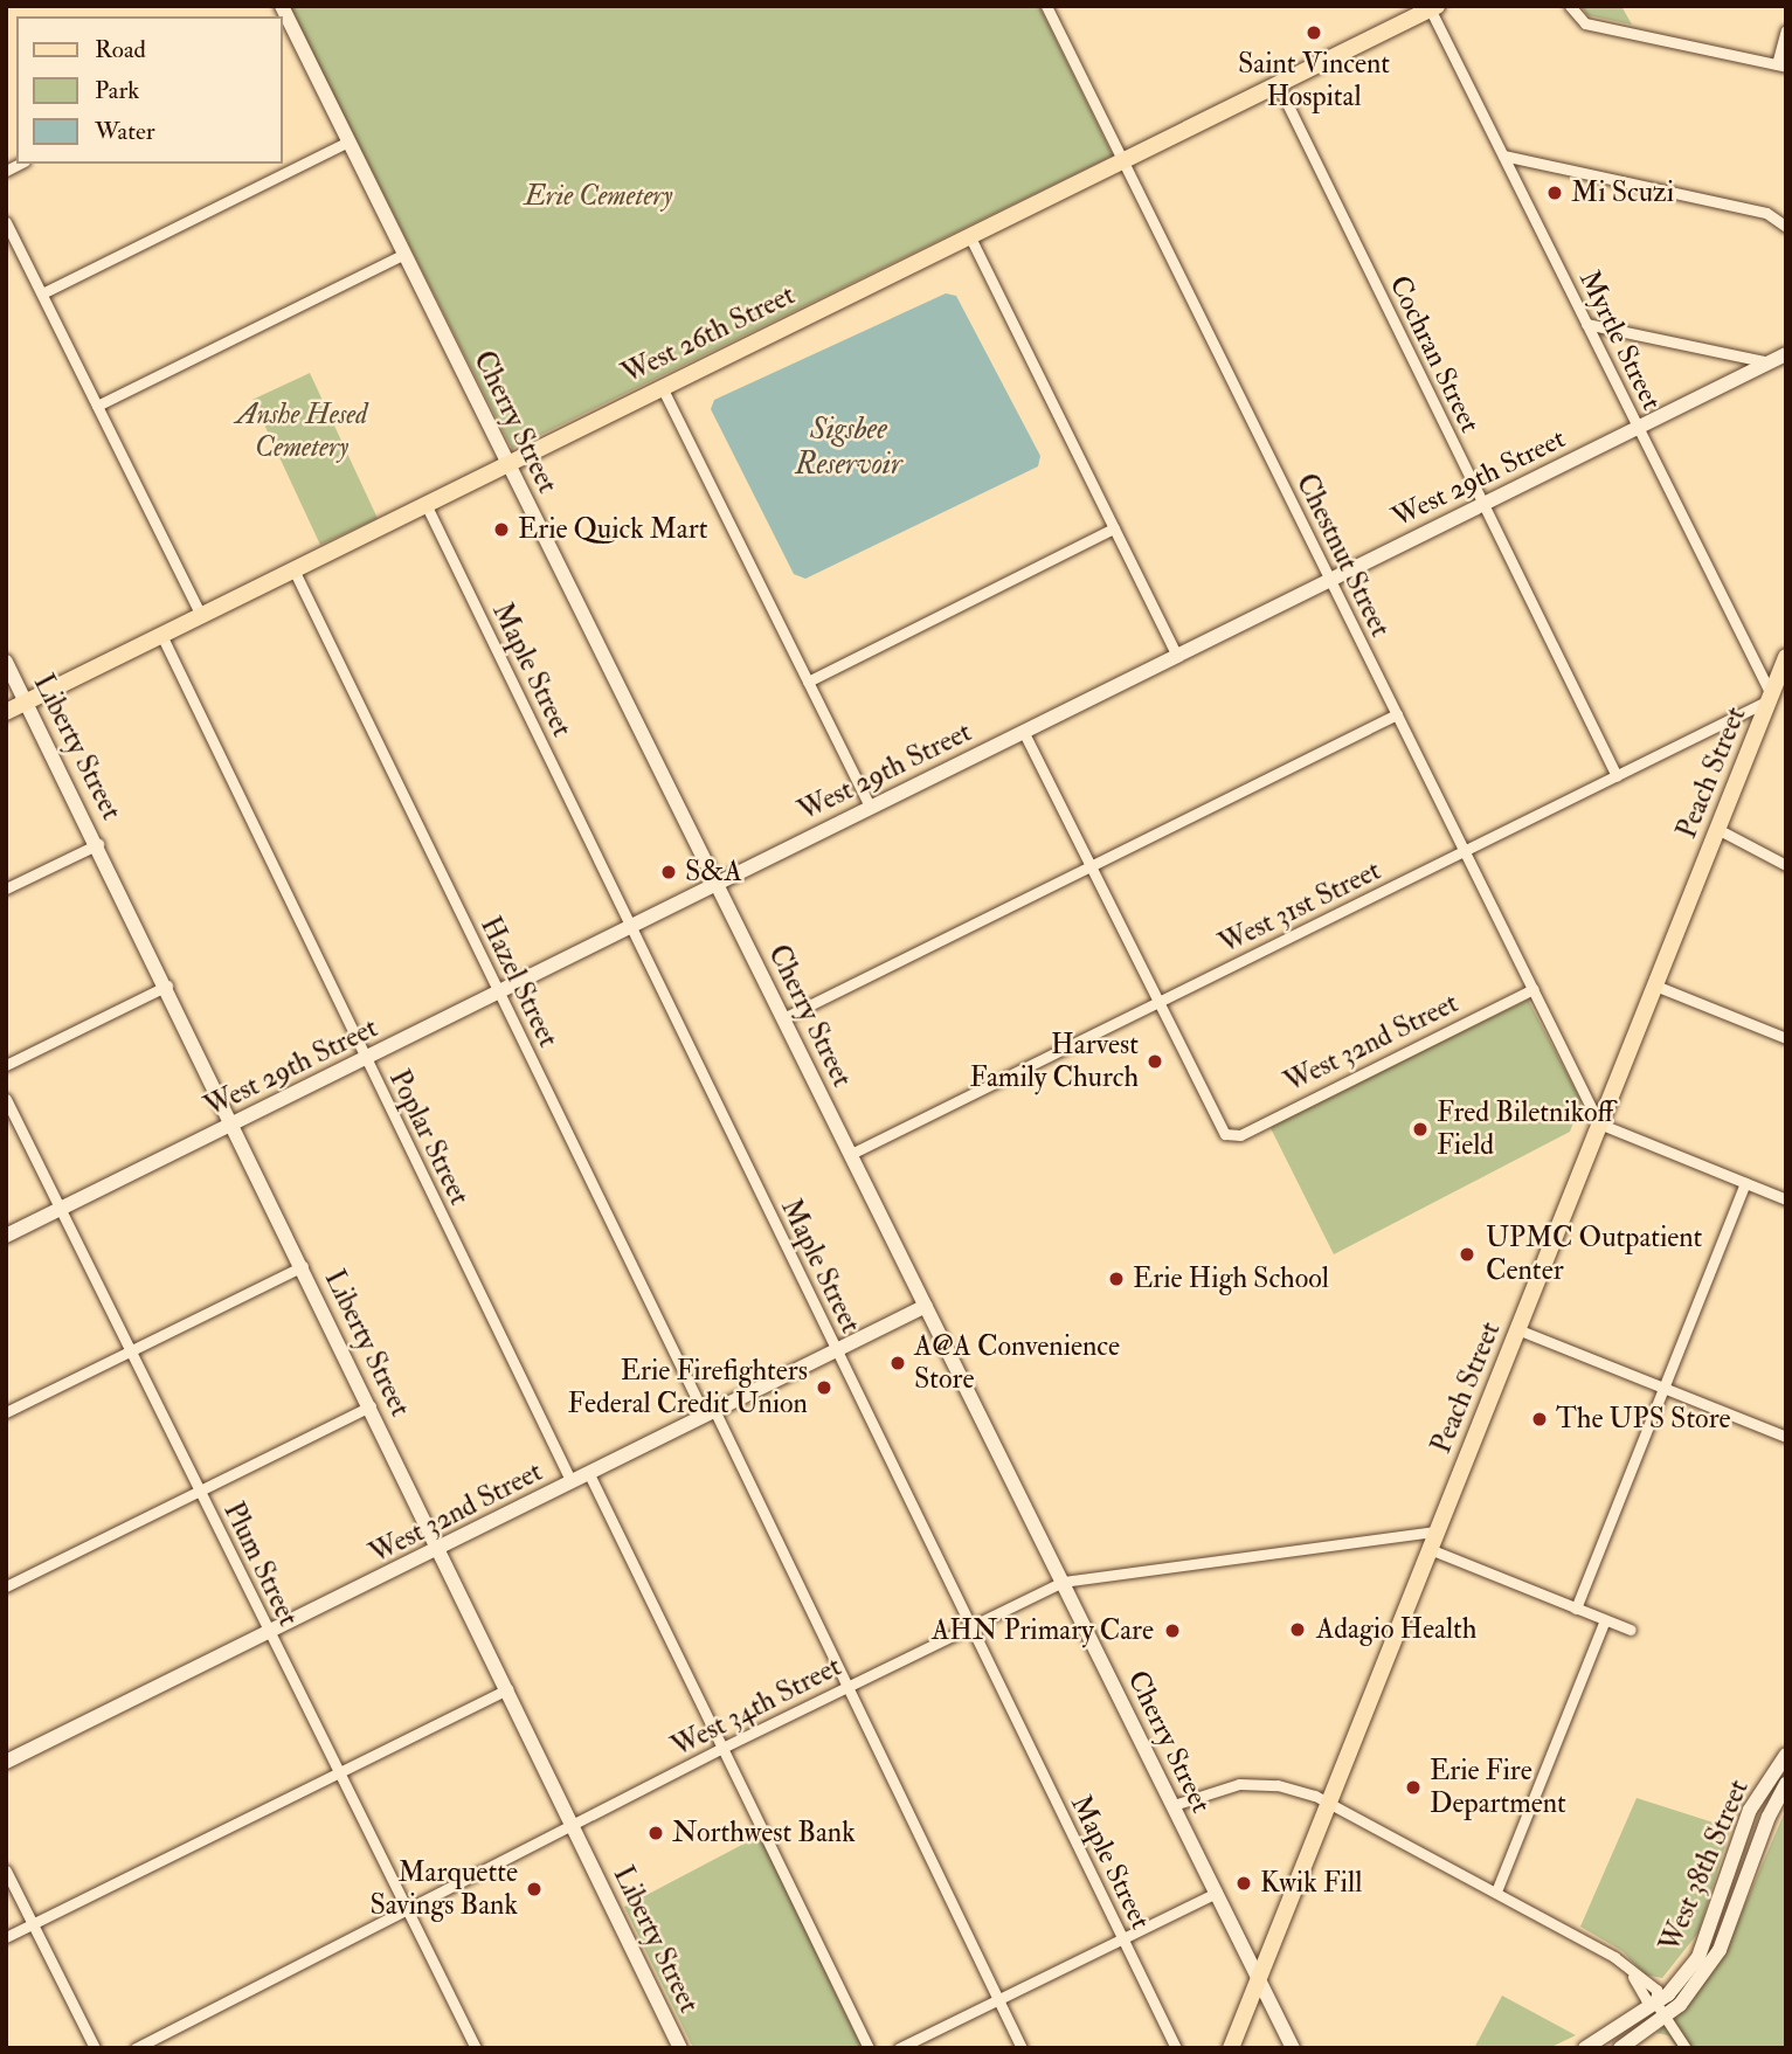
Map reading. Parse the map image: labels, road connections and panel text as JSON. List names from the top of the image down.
{
  "streets": {
    "main road": ["West 26th Street", "Peach Street"],
    "street": [
      "Myrtle Street",
      "Cochran Street",
      "Cherry Street",
      "West 29th Street",
      "Chestnut Street",
      "Maple Street",
      "Liberty Street",
      "West 31st Street",
      "Hazel Street",
      "West 32nd Street",
      "Poplar Street",
      "Plum Street",
      "West 34th Street",
      "West 38th Street"
    ]
  },
  "crossings": [
    ["West 26th Street", "Myrtle Street"],
    ["West 26th Street", "Cochran Street"],
    ["West 26th Street", "Cherry Street"],
    ["West 26th Street", "Chestnut Street"],
    ["West 26th Street", "Maple Street"],
    ["West 26th Street", "Liberty Street"],
    ["West 26th Street", "Hazel Street"],
    ["West 26th Street", "Poplar Street"],
    ["Myrtle Street", "West 29th Street"],
    ["Myrtle Street", "Peach Street"],
    ["Myrtle Street", "West 31st Street"],
    ["Cochran Street", "West 29th Street"],
    ["Cochran Street", "West 31st Street"],
    ["Cherry Street", "West 29th Street"],
    ["Cherry Street", "Peach Street"],
    ["Cherry Street", "West 31st Street"],
    ["Cherry Street", "West 32nd Street"],
    ["Cherry Street", "West 34th Street"],
    ["West 29th Street", "Chestnut Street"],
    ["West 29th Street", "Maple Street"],
    ["West 29th Street", "Liberty Street"],
    ["West 29th Street", "Hazel Street"],
    ["West 29th Street", "Poplar Street"],
    ["West 29th Street", "Plum Street"],
    ["Chestnut Street", "Peach Street"],
    ["Chestnut Street", "West 31st Street"],
    ["Chestnut Street", "West 32nd Street"],
    ["Maple Street", "West 32nd Street"],
    ["Maple Street", "West 34th Street"],
    ["Liberty Street", "West 32nd Street"],
    ["Liberty Street", "West 34th Street"],
    ["Peach Street", "West 31st Street"],
    ["Peach Street", "West 34th Street"],
    ["West 31st Street", "West 32nd Street"],
    ["Hazel Street", "West 32nd Street"],
    ["Hazel Street", "West 34th Street"],
    ["West 32nd Street", "Poplar Street"],
    ["West 32nd Street", "Plum Street"],
    ["Plum Street", "West 34th Street"]
  ],
  "water": ["Sigsbee Reservoir"],
  "parks": ["Erie Cemetery", "Anshe Hesed Cemetery"],
  "places": [
    "Saint Vincent Hospital",
    "Mi Scuzi",
    "Erie Quick Mart",
    "S&A",
    "Harvest Family Church",
    "Fred Biletnikoff Field",
    "UPMC Outpatient Center",
    "Erie High School",
    "A@A Convenience Store",
    "Erie Firefighters Federal Credit Union",
    "The UPS Store",
    "Adagio Health",
    "AHN Primary Care",
    "Erie Fire Department",
    "Northwest Bank",
    "Kwik Fill",
    "Marquette Savings Bank"
  ],
  "legend": ["Road", "Park", "Water"]
}
